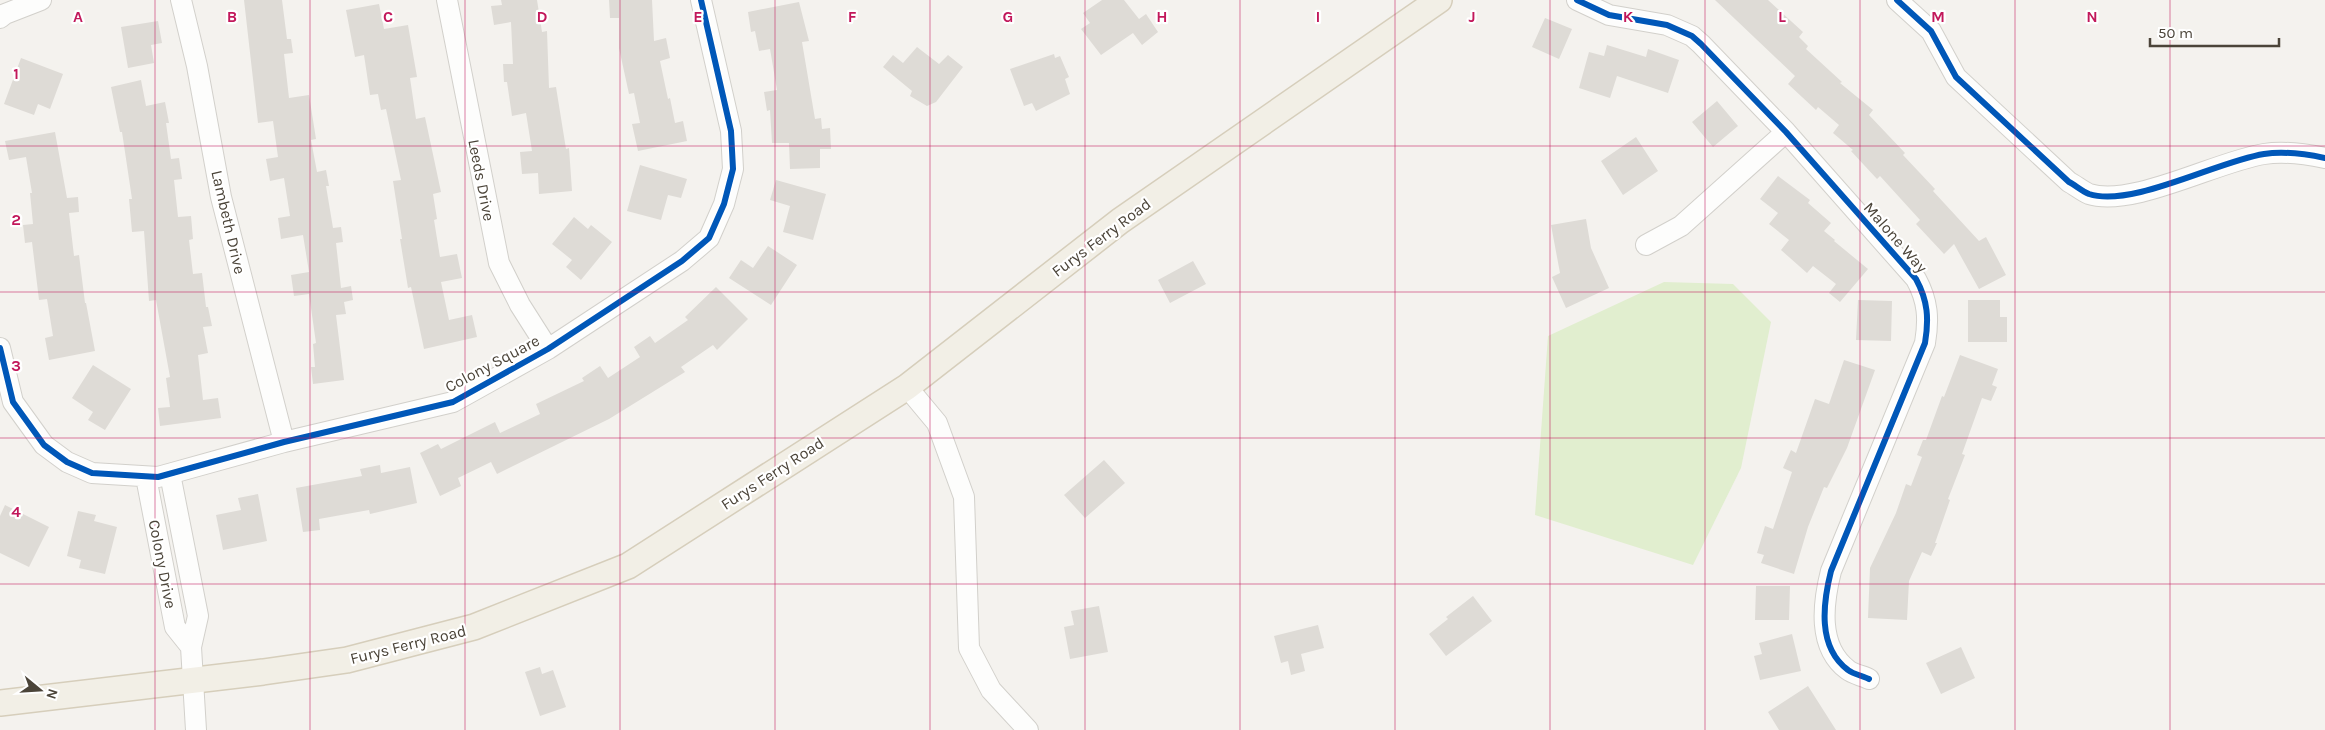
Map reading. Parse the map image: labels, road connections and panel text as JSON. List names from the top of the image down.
{
  "streets": {
    "main road": ["Furys Ferry Road"],
    "street": [
      "Leeds Drive",
      "Lambeth Drive",
      "Malone Way",
      "Colony Square",
      "Colony Drive"
    ]
  },
  "crossings": [
    ["Leeds Drive", "Colony Square"],
    ["Lambeth Drive", "Colony Square"],
    ["Furys Ferry Road", "Colony Drive"],
    ["Colony Square", "Colony Drive"]
  ],
  "scale_bar": "50 m",
  "north": "right",
  "grid": {
    "columns": [
      "A",
      "B",
      "C",
      "D",
      "E",
      "F",
      "G",
      "H",
      "I",
      "J",
      "K",
      "L",
      "M",
      "N"
    ],
    "rows": [
      "1",
      "2",
      "3",
      "4"
    ]
  }
}
